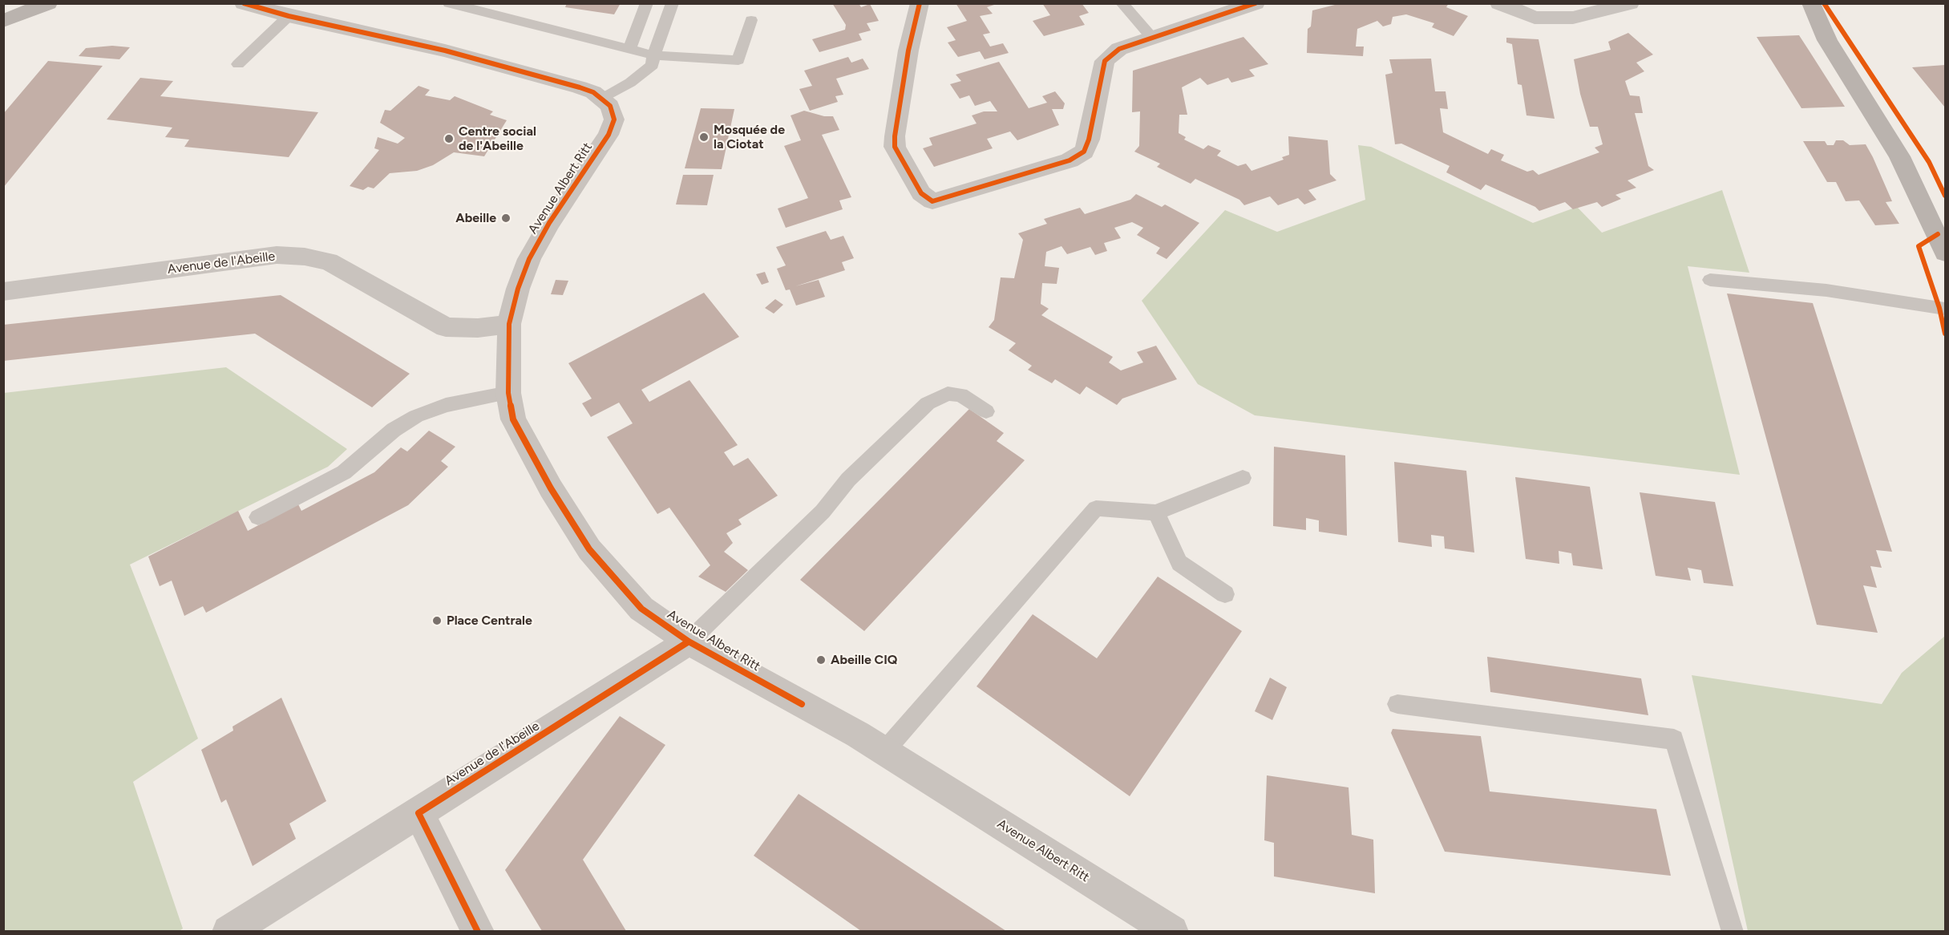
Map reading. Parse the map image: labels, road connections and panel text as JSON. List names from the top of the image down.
{
  "streets": {
    "street": ["Avenue Albert Ritt", "Avenue de l'Abeille"]
  },
  "crossings": [
    ["Avenue Albert Ritt", "Avenue de l'Abeille"]
  ],
  "places": [
    "Mosquée de la Ciotat",
    "Centre social de l'Abeille",
    "Abeille",
    "Place Centrale",
    "Abeille CIQ"
  ]
}
